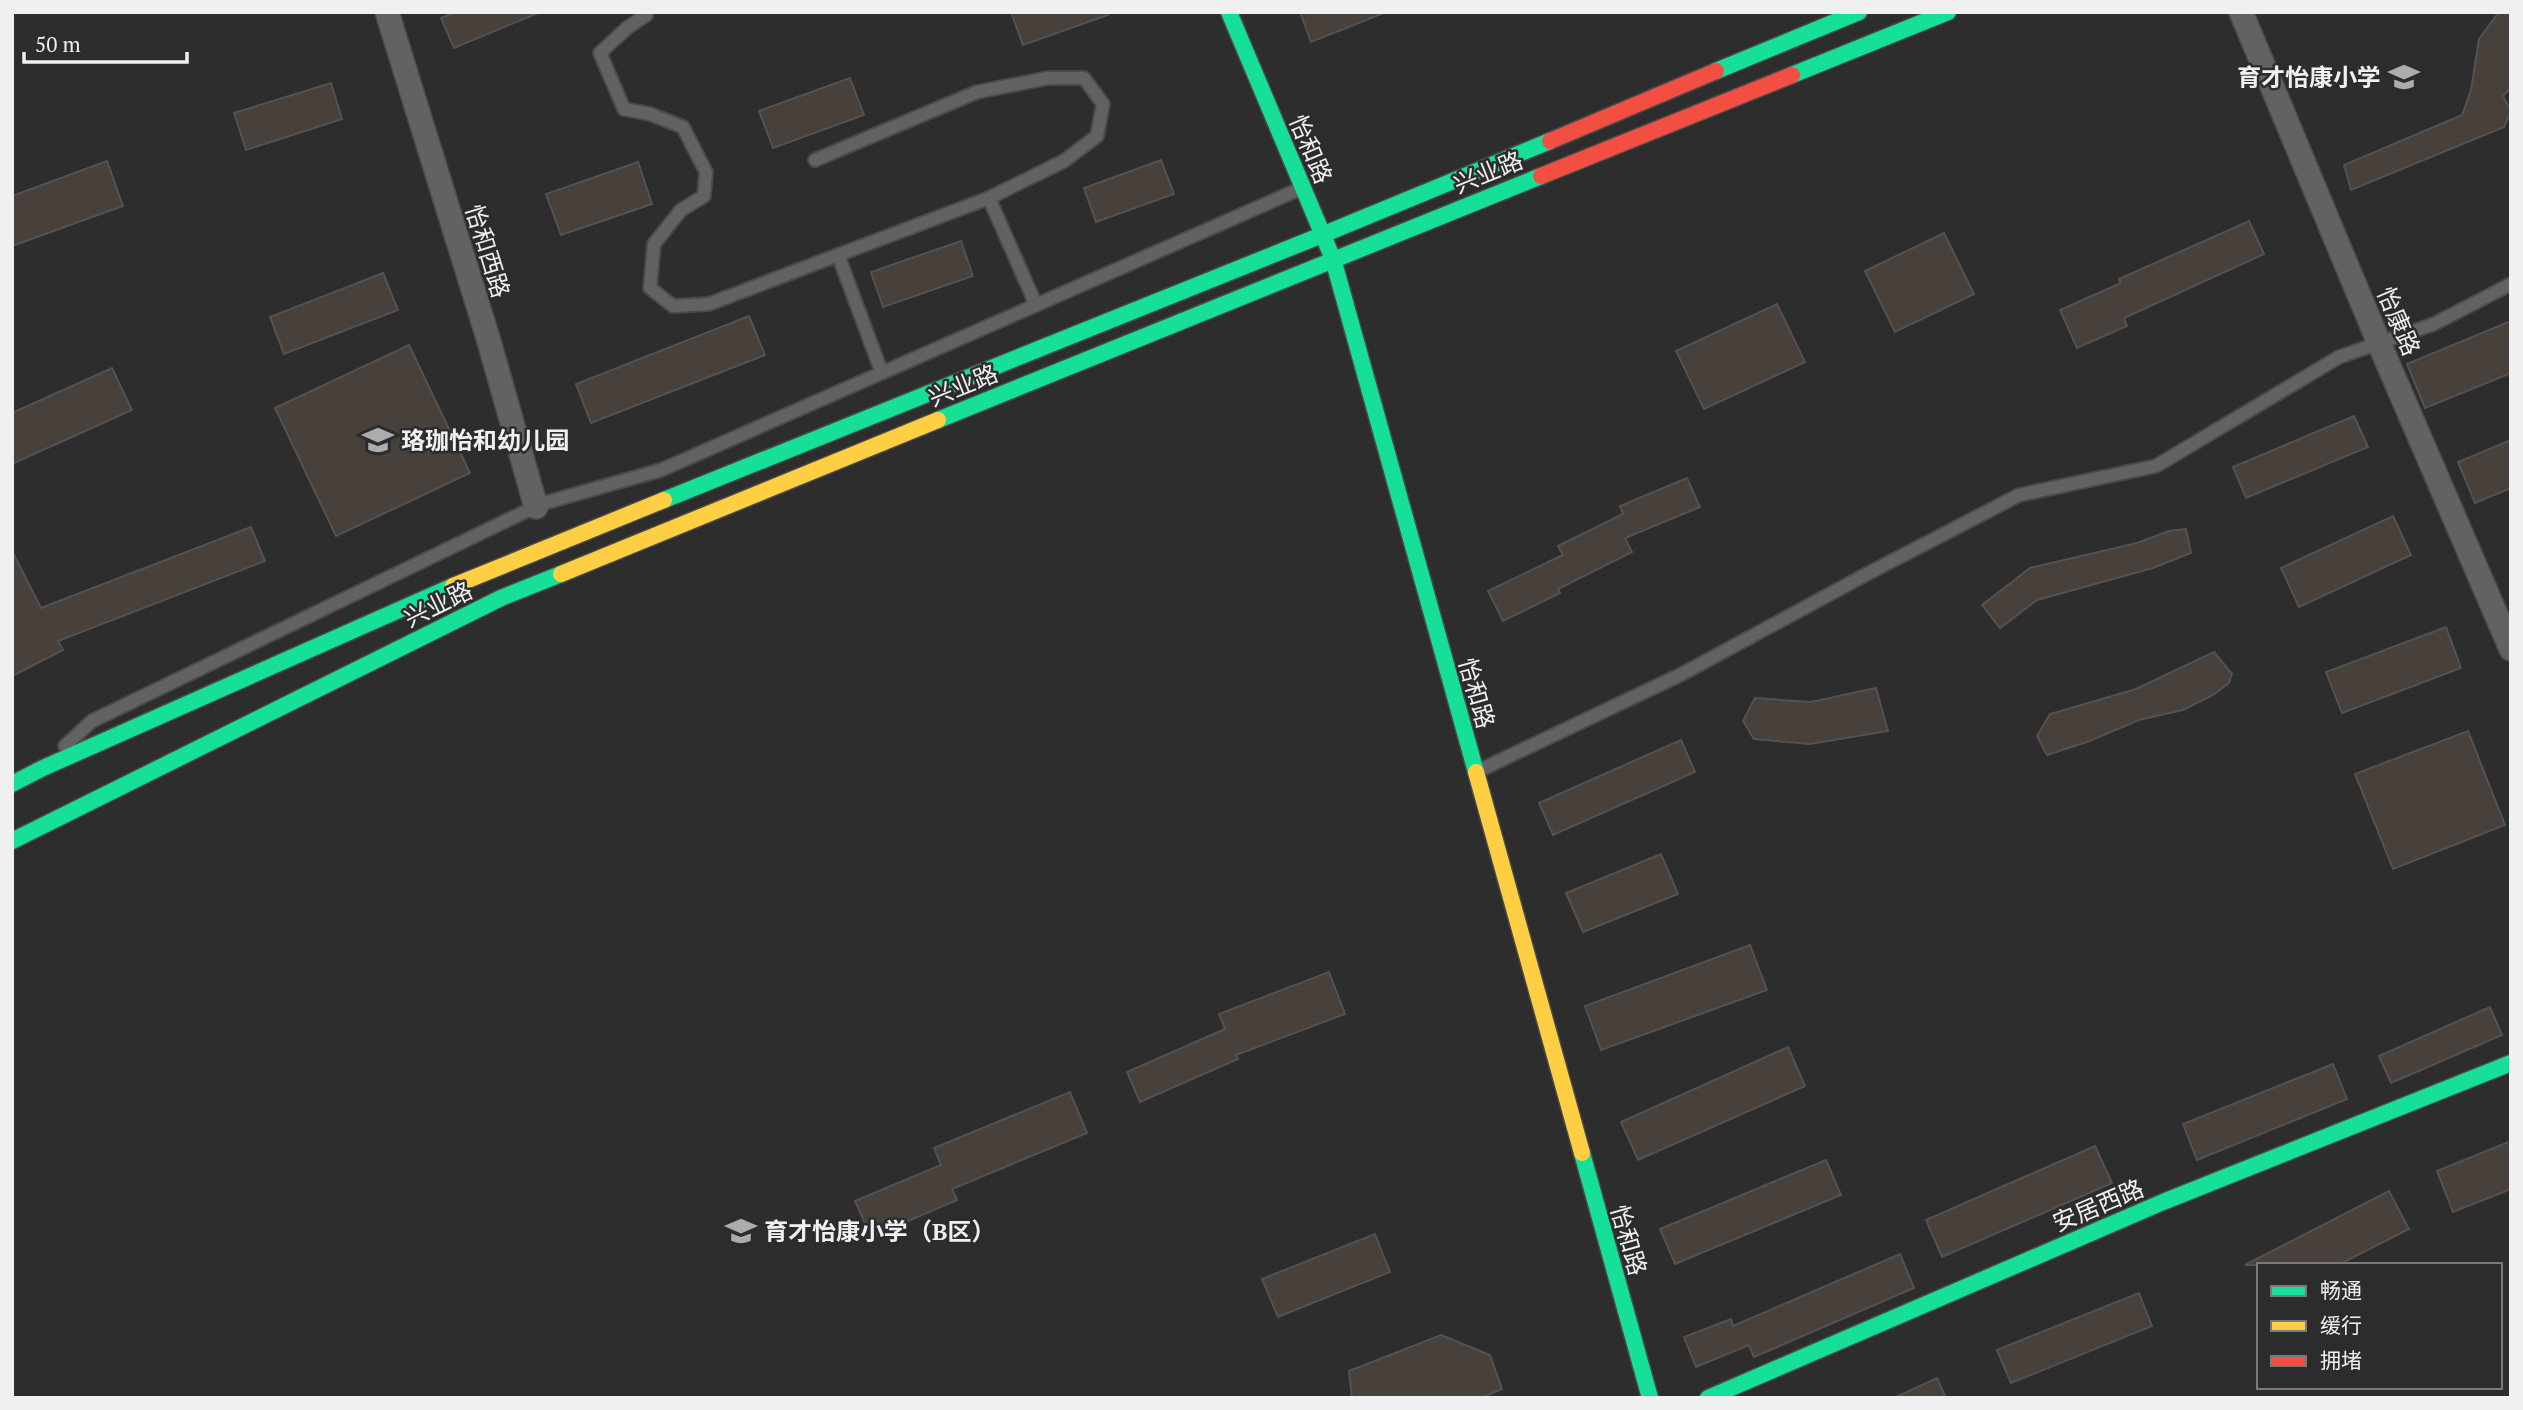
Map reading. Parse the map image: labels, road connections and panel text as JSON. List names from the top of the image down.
{
  "streets": {
    "main road": ["怡和路", "兴业路", "安居西路"],
    "street": ["怡和西路", "怡康路"]
  },
  "crossings": [
    ["怡和路", "兴业路"]
  ],
  "places": {
    "school or university": ["育才怡康小学", "珞珈怡和幼儿园", "育才怡康小学（B区）"]
  },
  "legend": ["畅通", "缓行", "拥堵"],
  "scale_bar": "50 m"
}
